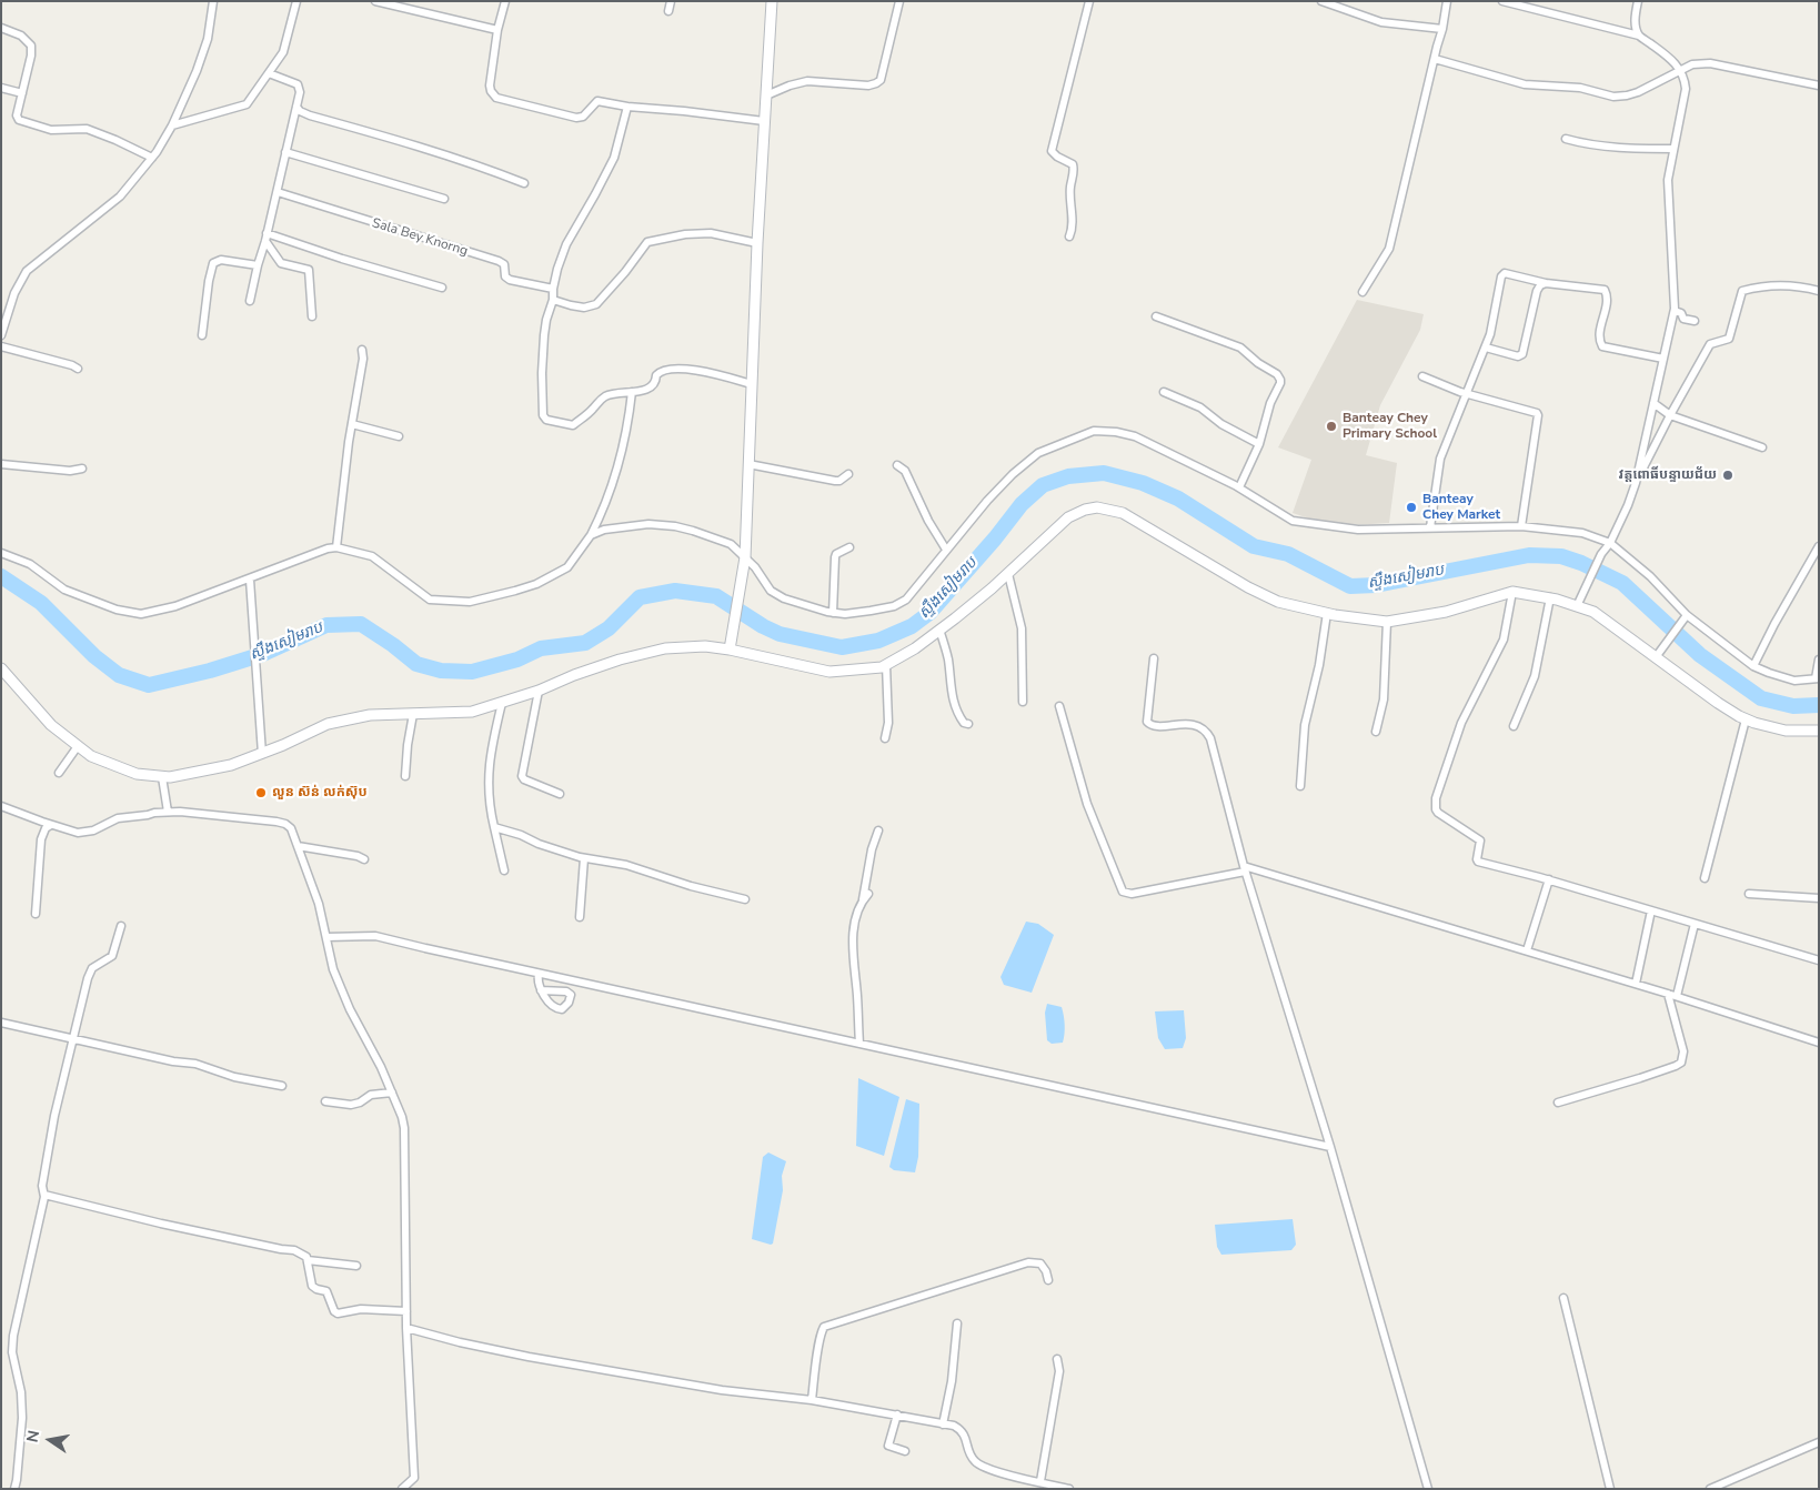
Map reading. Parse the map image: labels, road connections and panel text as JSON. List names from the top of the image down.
{
  "streets": {
    "street": ["Sala Bey Knorng"]
  },
  "water": ["ស្ទឹងសៀមរាប"],
  "places": [
    "Banteay Chey Primary School",
    "វត្តពោធិ៍បន្ទាយជ័យ",
    "Banteay Chey Market",
    "លួន ស៊ន់ លក់ស៊ុប"
  ],
  "north": "left"
}
